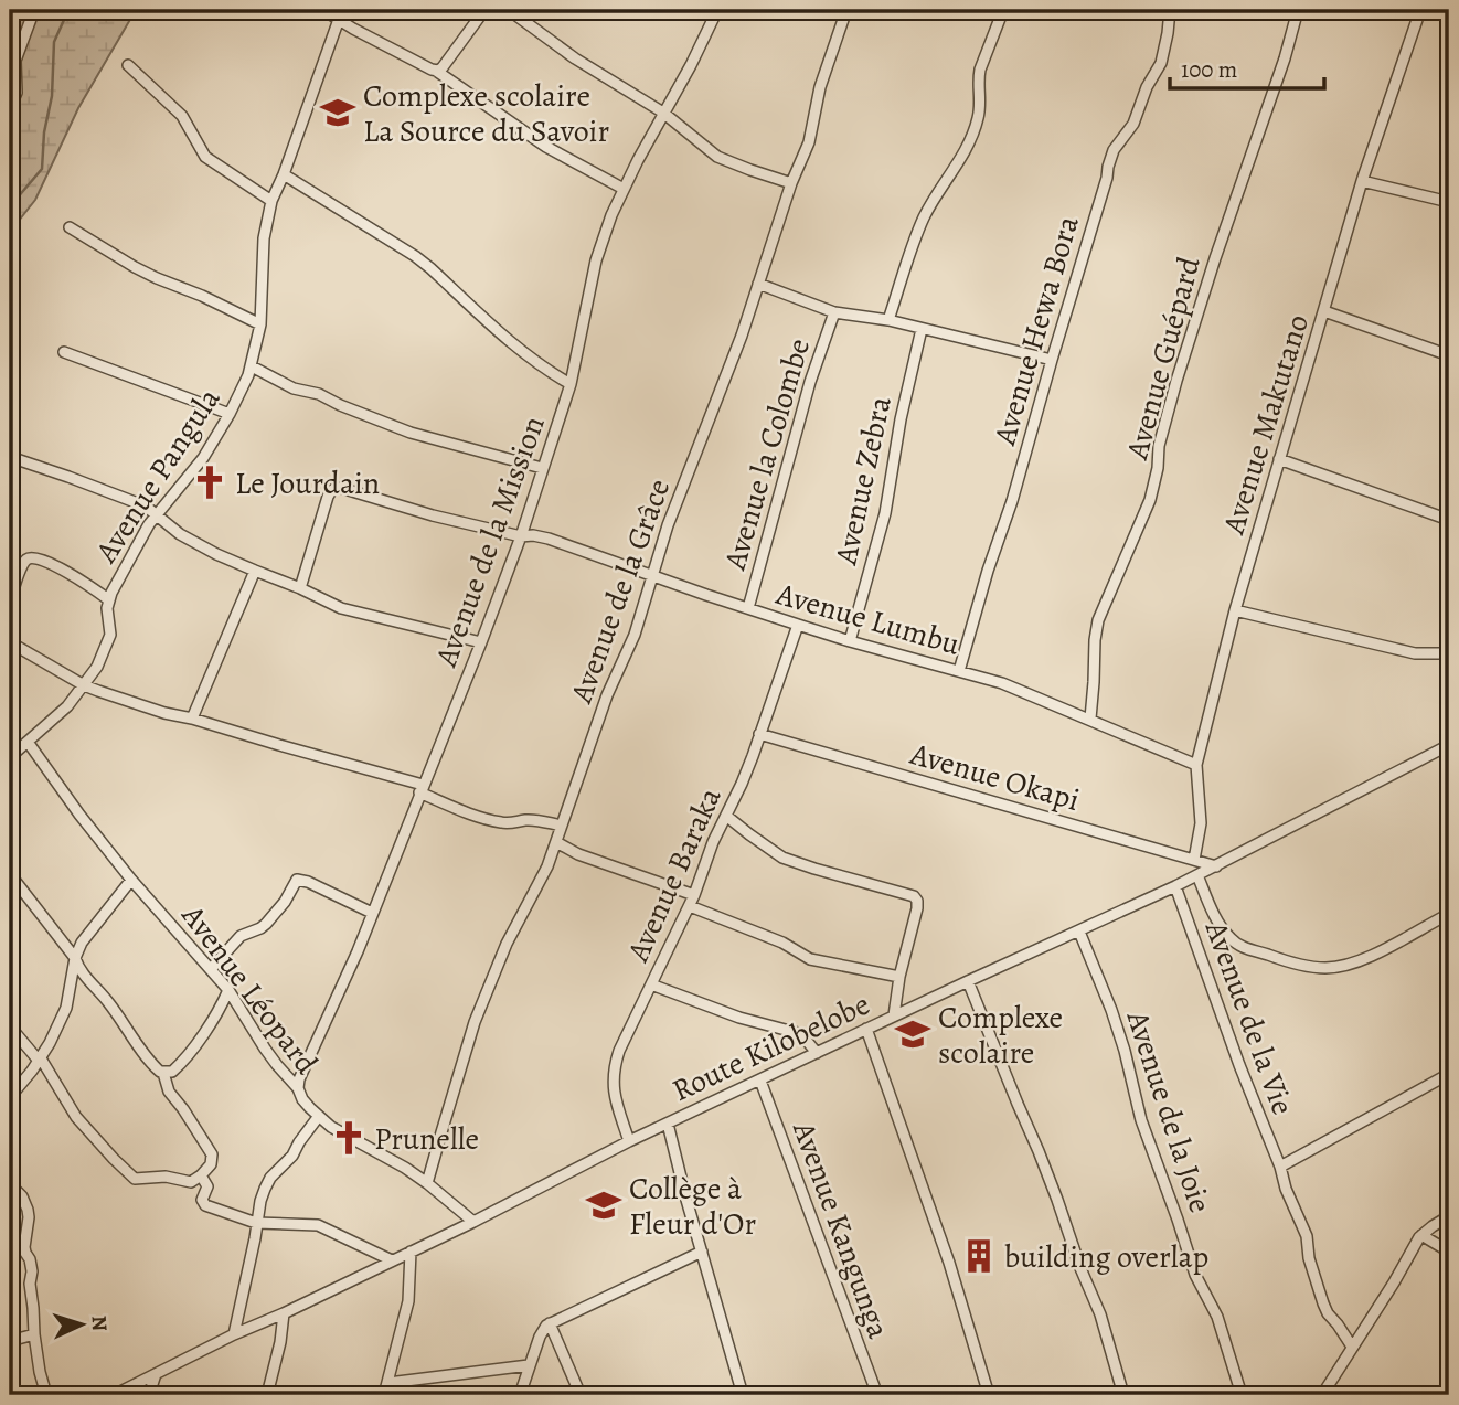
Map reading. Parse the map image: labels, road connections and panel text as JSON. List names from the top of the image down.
{
  "streets": {
    "street": [
      "Avenue Hewa Bora",
      "Avenue Guépard",
      "Avenue Makutano",
      "Avenue la Colombe",
      "Avenue Pangula",
      "Avenue Zebra",
      "Avenue de la Mission",
      "Avenue de la Grâce",
      "Avenue Lumbu",
      "Avenue Okapi",
      "Avenue Baraka",
      "Avenue Léopard",
      "Avenue de la Vie",
      "Route Kilobelobe",
      "Avenue de la Joie",
      "Avenue Kangunga"
    ]
  },
  "crossings": [
    ["Avenue Hewa Bora", "Avenue Lumbu"],
    ["Avenue Guépard", "Avenue Lumbu"],
    ["Avenue Makutano", "Avenue Lumbu"],
    ["Avenue Makutano", "Avenue Okapi"],
    ["Avenue la Colombe", "Avenue Lumbu"],
    ["Avenue Pangula", "Avenue Léopard"],
    ["Avenue Zebra", "Avenue Lumbu"],
    ["Avenue de la Mission", "Avenue Lumbu"],
    ["Avenue de la Mission", "Avenue Léopard"],
    ["Avenue de la Grâce", "Avenue Lumbu"],
    ["Avenue de la Grâce", "Avenue Léopard"],
    ["Avenue Lumbu", "Avenue Baraka"],
    ["Avenue Okapi", "Avenue Baraka"],
    ["Avenue Okapi", "Route Kilobelobe"],
    ["Avenue Baraka", "Route Kilobelobe"],
    ["Avenue Léopard", "Route Kilobelobe"],
    ["Avenue de la Vie", "Route Kilobelobe"],
    ["Route Kilobelobe", "Avenue de la Joie"],
    ["Route Kilobelobe", "Avenue Kangunga"]
  ],
  "places": {
    "school or university": ["Complexe scolaire La Source du Savoir", "Complexe scolaire", "Collège à Fleur d'Or"],
    "church": ["Le Jourdain", "Prunelle"],
    "building": ["building overlap"]
  },
  "scale_bar": "100 m",
  "north": "right"
}
